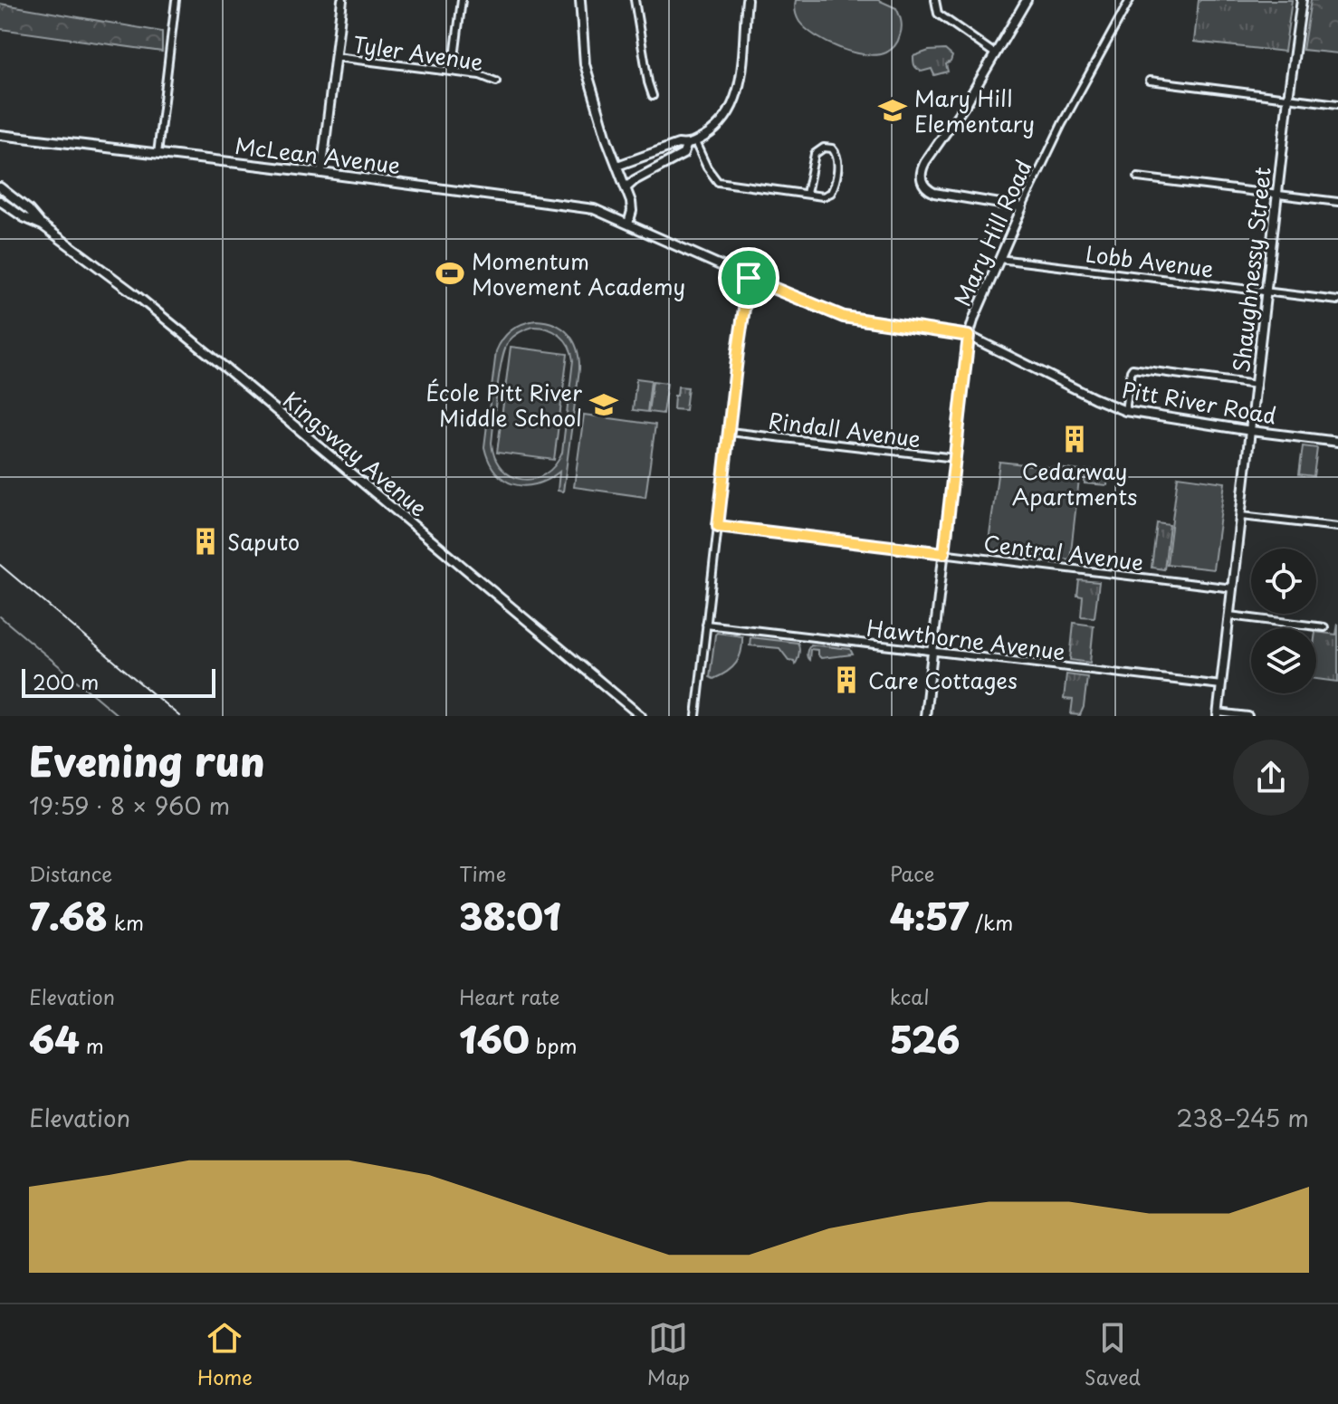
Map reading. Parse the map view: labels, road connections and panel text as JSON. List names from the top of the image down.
{
  "streets": {
    "main road": [
      "McLean Avenue",
      "Mary Hill Road",
      "Shaughnessy Street",
      "Pitt River Road",
      "Kingsway Avenue"
    ],
    "street": [
      "Tyler Avenue",
      "Lobb Avenue",
      "Rindall Avenue",
      "Central Avenue",
      "Hawthorne Avenue"
    ]
  },
  "crossings": [
    ["McLean Avenue", "Pitt River Road"],
    ["Mary Hill Road", "Lobb Avenue"],
    ["Mary Hill Road", "Pitt River Road"],
    ["Mary Hill Road", "Rindall Avenue"],
    ["Mary Hill Road", "Central Avenue"],
    ["Mary Hill Road", "Hawthorne Avenue"],
    ["Lobb Avenue", "Shaughnessy Street"],
    ["Shaughnessy Street", "Pitt River Road"],
    ["Shaughnessy Street", "Central Avenue"],
    ["Shaughnessy Street", "Hawthorne Avenue"]
  ],
  "places": {
    "school or university": ["Mary Hill Elementary", "École Pitt River Middle School"],
    "sports": ["Momentum Movement Academy"],
    "building": ["Cedarway Apartments", "Saputo", "Care Cottages"]
  },
  "scale_bar": "200 m",
  "page": {
    "scale": "200 m",
    "heading": ["Evening run", "19:59 · 8 × 960 m"],
    "stats": [
      ["Distance", "7.68 km"],
      ["Time", "38:01"],
      ["Pace", "4:57 /km"],
      ["Elevation", "64 m"],
      ["Heart rate", "160 bpm"],
      ["kcal", "526"]
    ],
    "chart": ["Elevation", "238–245 m"],
    "tabs": ["Home", "Map", "Saved"]
  }
}
